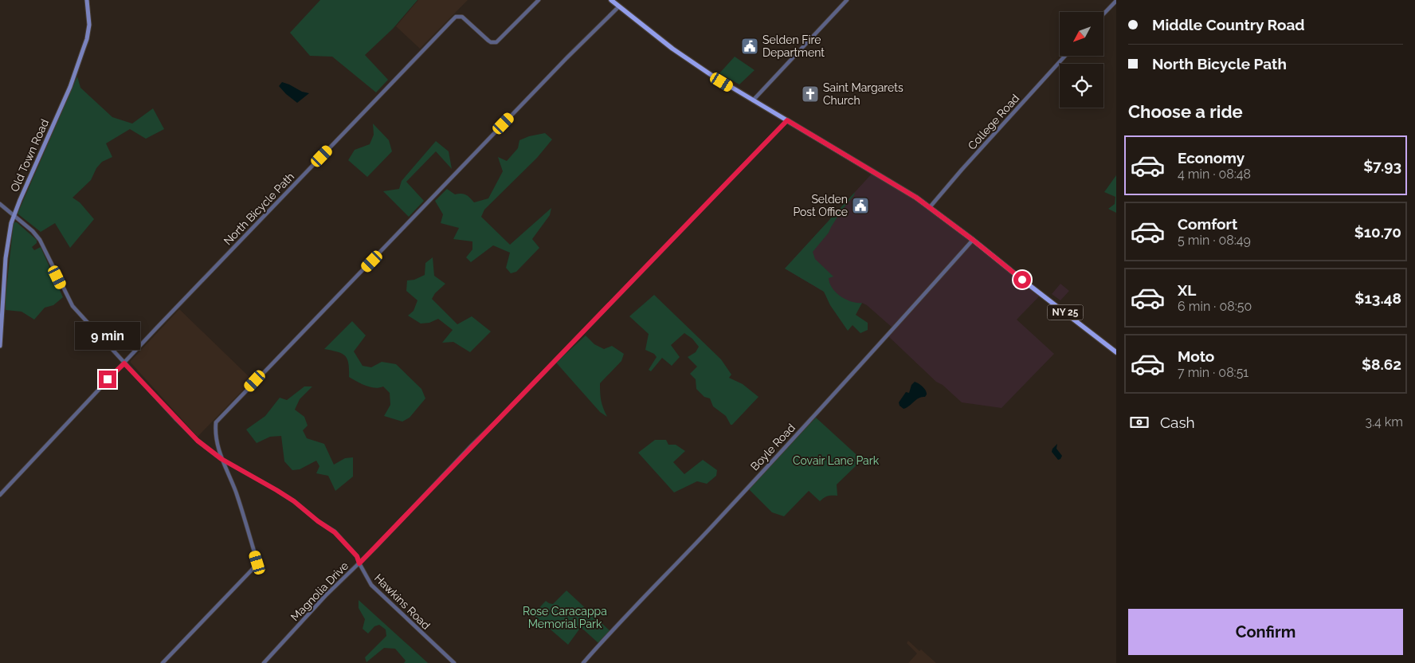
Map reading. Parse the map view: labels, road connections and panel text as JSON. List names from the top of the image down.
{
  "streets": {
    "main road": ["Old Town Road", "NY 25"],
    "street": [
      "College Road",
      "North Bicycle Path",
      "Boyle Road",
      "Magnolia Drive",
      "Hawkins Road"
    ]
  },
  "crossings": [
    ["College Road", "NY 25"],
    ["Old Town Road", "Hawkins Road"],
    ["North Bicycle Path", "Hawkins Road"],
    ["NY 25", "Boyle Road"],
    ["NY 25", "Magnolia Drive"],
    ["Magnolia Drive", "Hawkins Road"]
  ],
  "parks": ["Covair Lane Park", "Rose Caracappa Memorial Park"],
  "places": {
    "public building": ["Selden Fire Department", "Selden Post Office"],
    "church": ["Saint Margarets Church"]
  },
  "north": "bottom left",
  "page": {
    "banner": ["Middle Country Road", "North Bicycle Path"],
    "heading": "Choose a ride",
    "list": [
      {
        "name": "Economy",
        "note": "4 min · 08:48",
        "value": "$7.93"
      },
      {
        "name": "Comfort",
        "note": "5 min · 08:49",
        "value": "$10.70"
      },
      {
        "name": "XL",
        "note": "6 min · 08:50",
        "value": "$13.48"
      },
      {
        "name": "Moto",
        "note": "7 min · 08:51",
        "value": "$8.62"
      }
    ],
    "bubble": "9 min",
    "pay": ["Cash", "3.4 km"],
    "buttons": "Confirm"
  }
}
